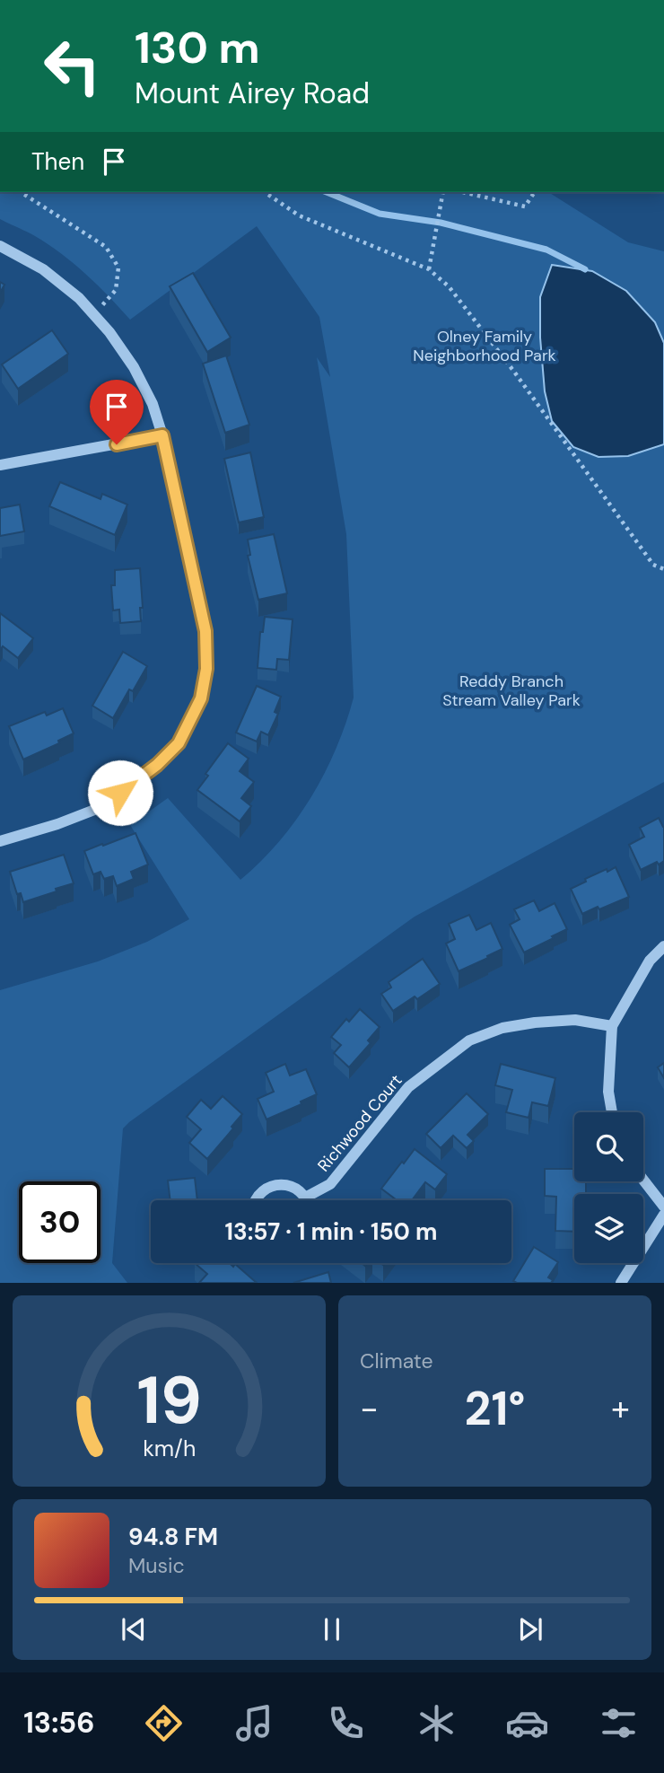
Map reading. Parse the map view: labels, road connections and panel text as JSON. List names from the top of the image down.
{
  "streets": {
    "street": ["Richwood Court"]
  },
  "parks": ["Olney Family Neighborhood Park", "Reddy Branch Stream Valley Park"],
  "page": {
    "turn": ["130 m", "Mount Airey Road"],
    "then": "Then",
    "limit": "30",
    "trip": "13:57 · 1 min · 150 m",
    "tile": "Climate",
    "heat": ["−", "21°", "+"],
    "song": ["94.8 FM", "Music"],
    "tabs": "13:56",
    "gauge": ["19", "km/h"]
  }
}
